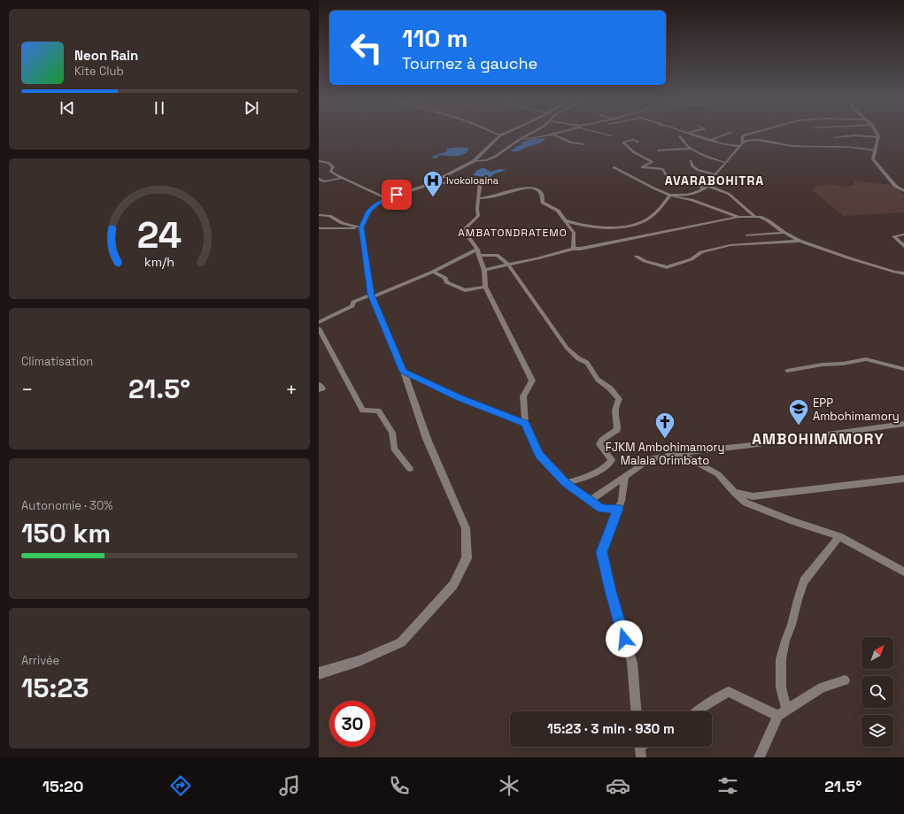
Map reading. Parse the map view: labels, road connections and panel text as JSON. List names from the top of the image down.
{
  "districts": ["AVARABOHITRA", "AMBATONDRATEMO", "AMBOHIMAMORY"],
  "places": {
    "hospital": ["Ivokoloaina"],
    "school or university": ["EPP Ambohimamory"],
    "church": ["FJKM Ambohimamory Malala Orimbato"]
  },
  "north": "top right",
  "page": {
    "turn": ["110 m", "Tournez à gauche"],
    "song": ["Neon Rain", "Kite Club"],
    "tile": [
      "Climatisation",
      ["Autonomie · 30%", "150 km"],
      ["Arrivée", "15:23"]
    ],
    "heat": ["−", "21.5°", "+"],
    "limit": "30",
    "trip": "15:23 · 3 min · 930 m",
    "tabs": ["15:20", "21.5°"],
    "gauge": ["24", "km/h"]
  }
}
